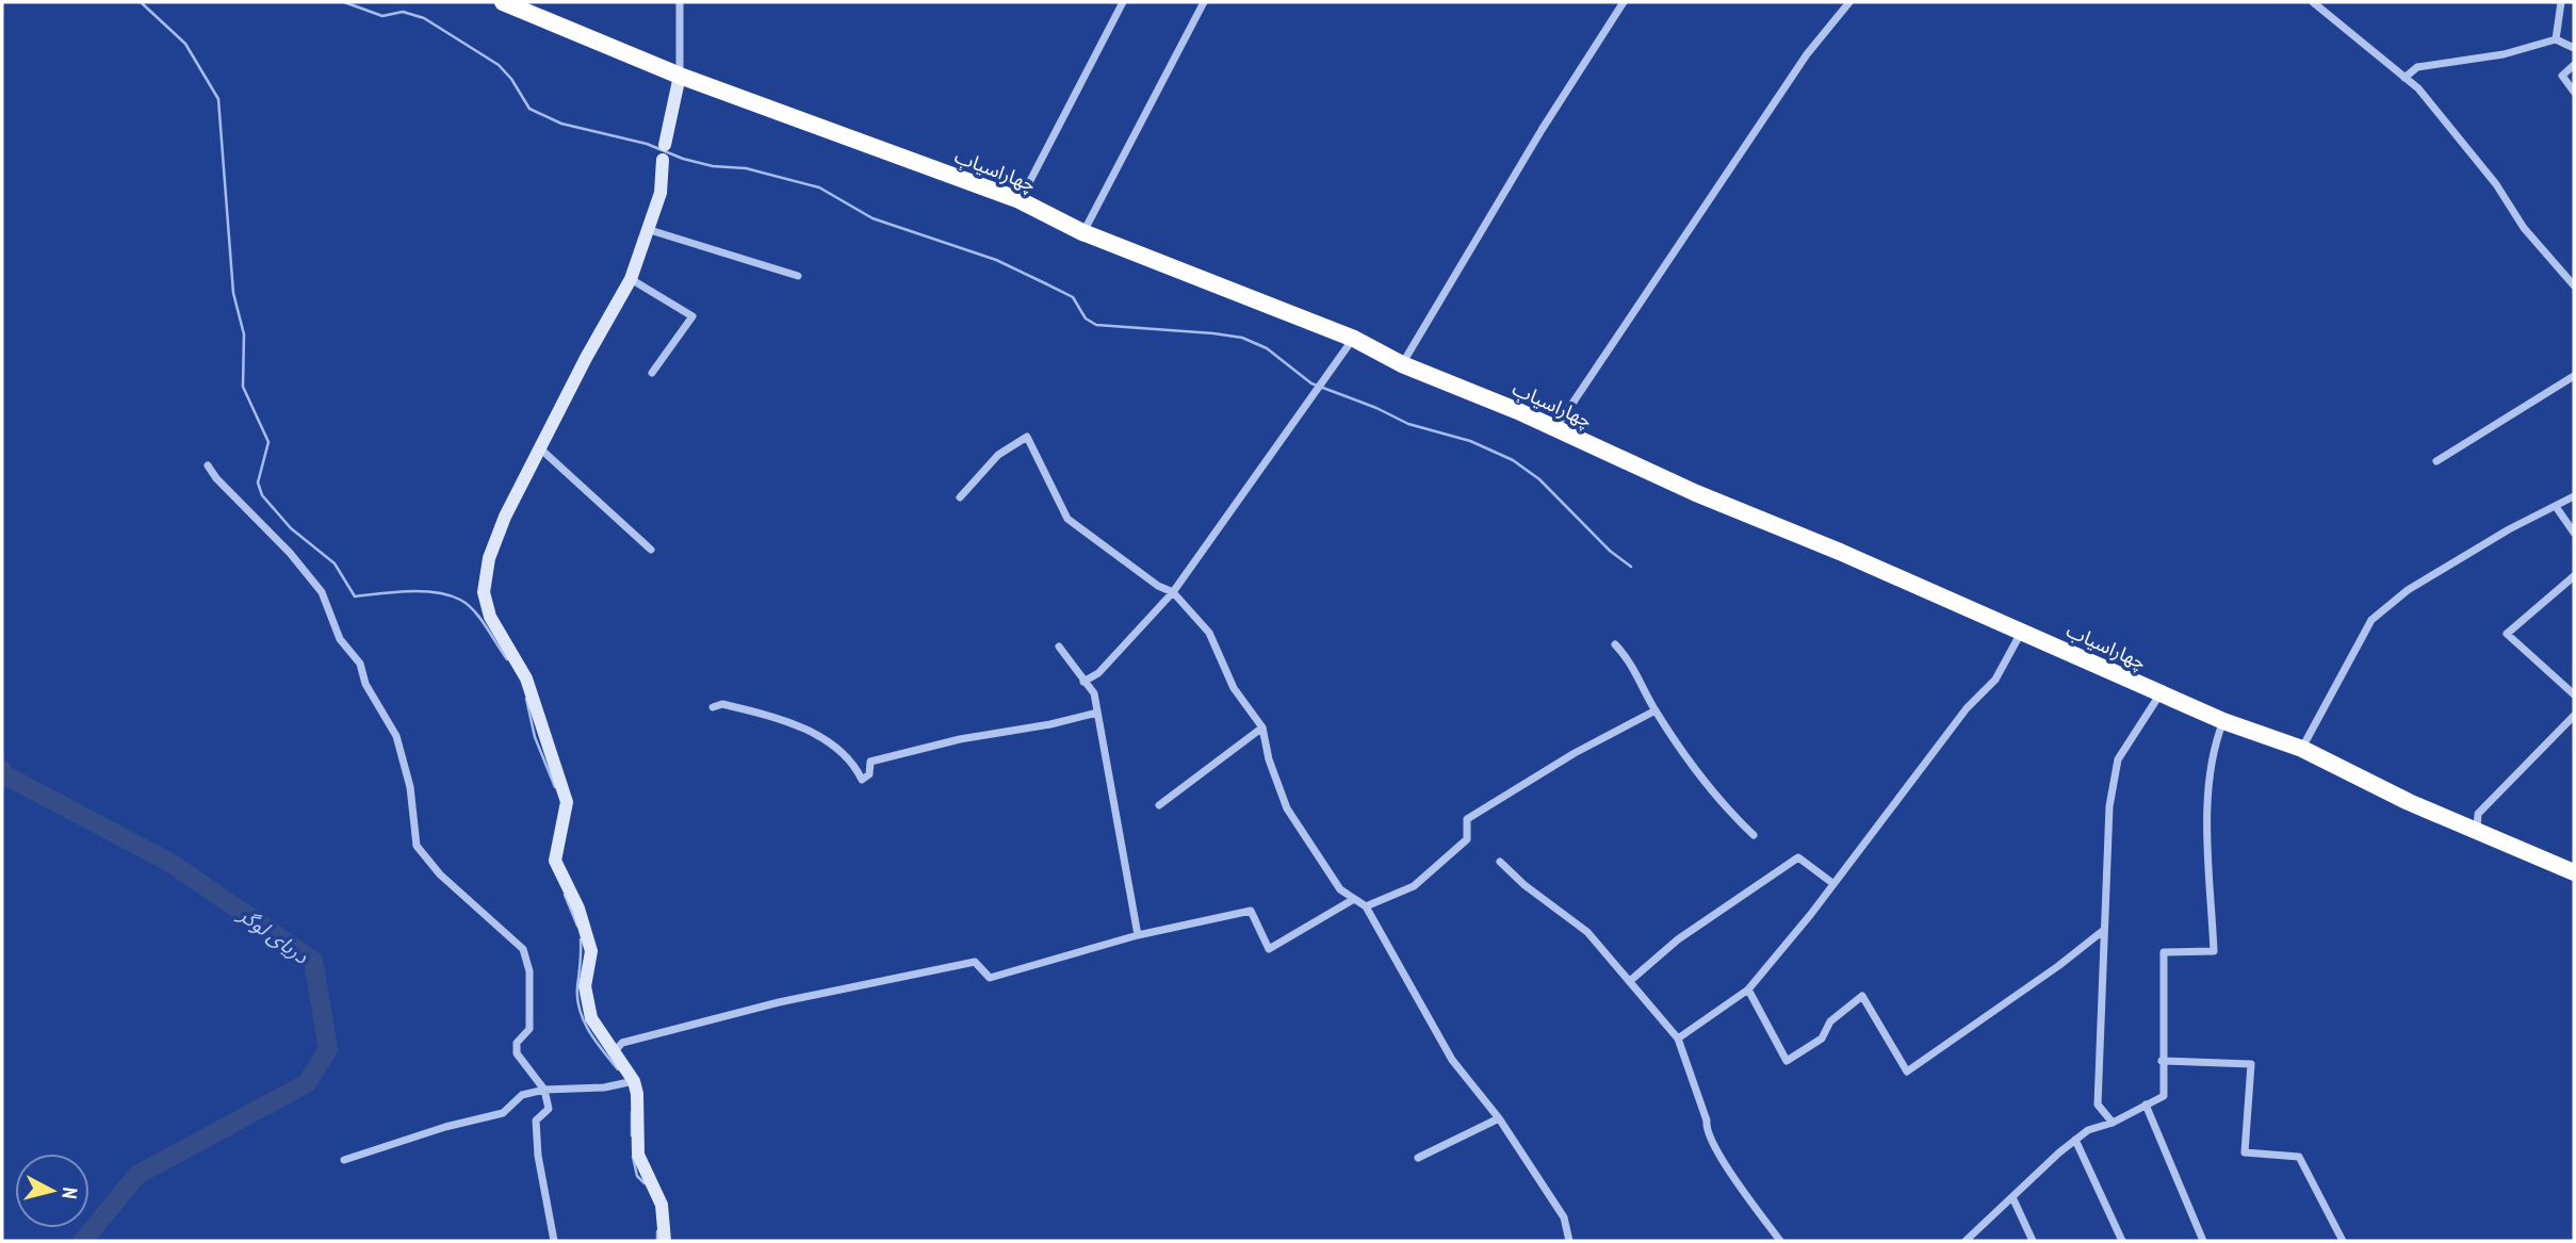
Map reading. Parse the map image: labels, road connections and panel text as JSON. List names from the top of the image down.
{
  "streets": {
    "highway": ["چهاراسیاب"]
  },
  "water": ["دریای لوگر"],
  "north": "right"
}
